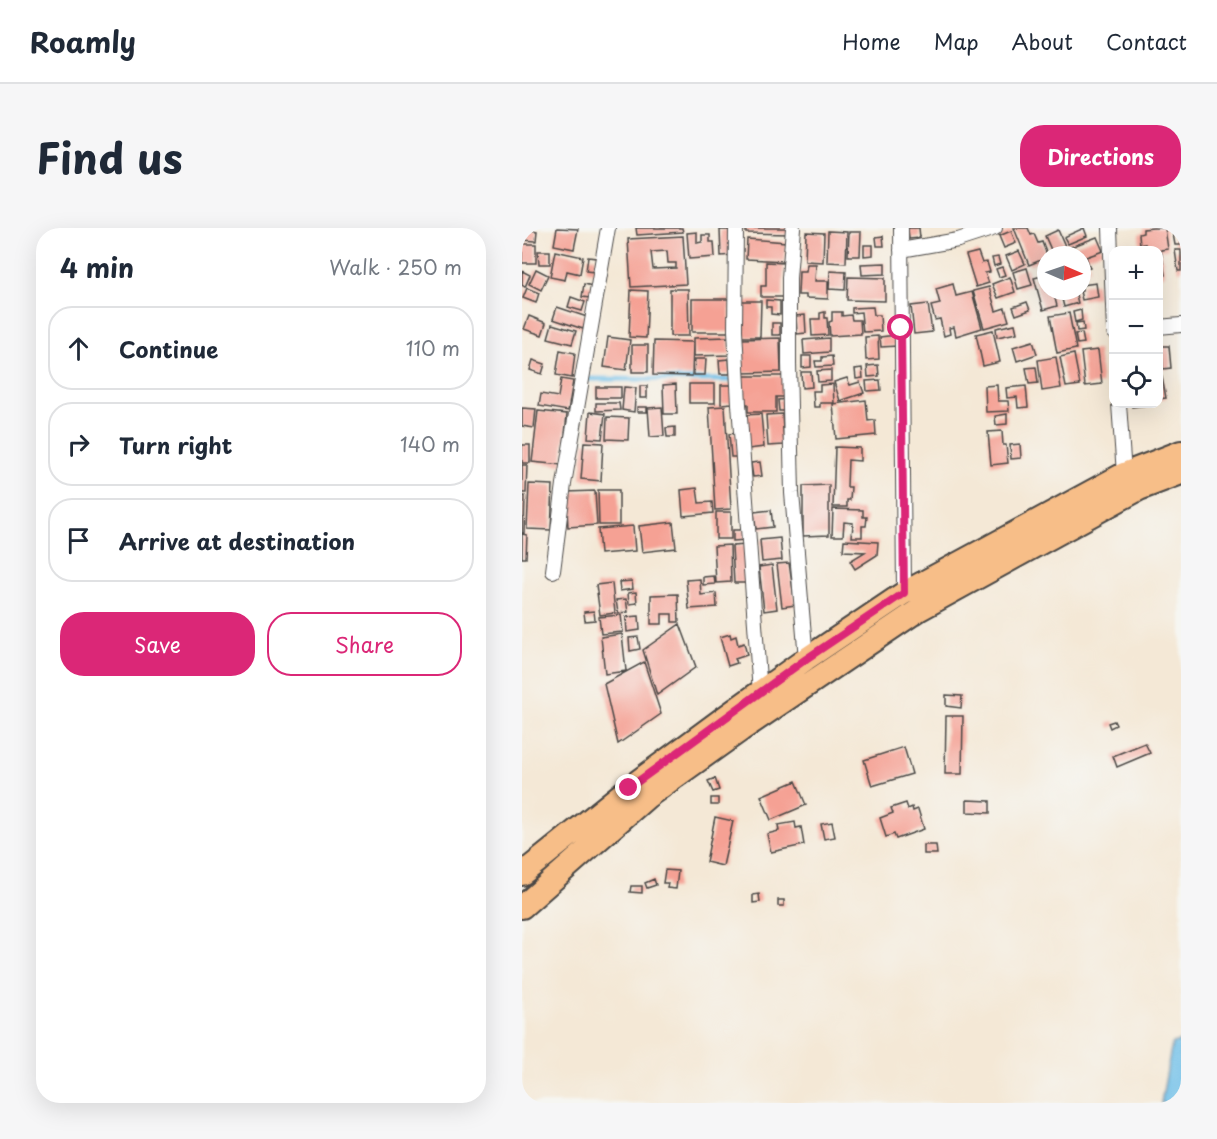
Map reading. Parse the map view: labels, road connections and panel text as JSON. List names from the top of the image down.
{
  "north": "right",
  "page": {
    "header": "Roamly",
    "nav": [
      "Home",
      "Map",
      "About",
      "Contact"
    ],
    "title": "Find us",
    "buttons": [
      "Directions",
      ["Save", "Share"]
    ],
    "heading": ["4 min", "Walk · 250 m"],
    "map_buttons": ["+", "−"],
    "list": [
      ["Continue", "110 m"],
      ["Turn right", "140 m"],
      "Arrive at destination"
    ]
  }
}
